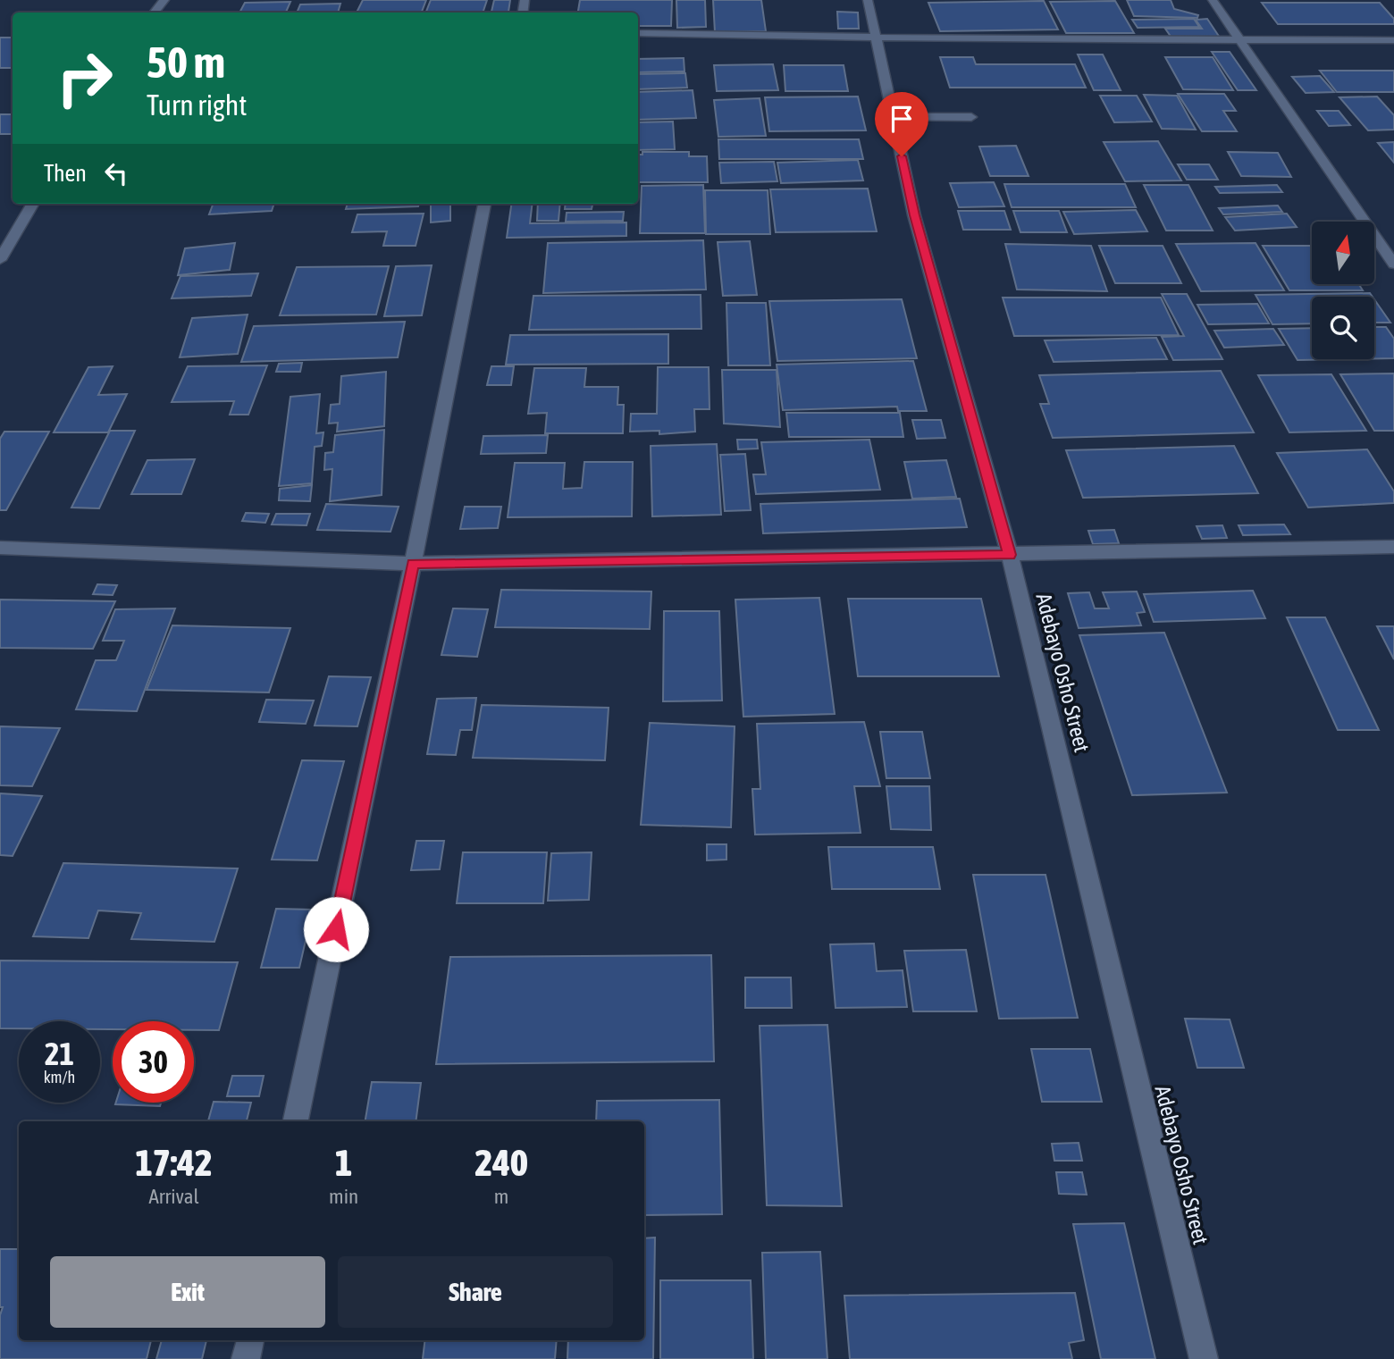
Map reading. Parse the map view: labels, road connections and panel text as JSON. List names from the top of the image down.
{
  "streets": {
    "street": ["Adebayo Osho Street"]
  },
  "north": "top",
  "page": {
    "turn": ["50 m", "Turn right"],
    "then": "Then",
    "speed": "21 km/h",
    "limit": "30",
    "eta": [
      "17:42",
      "Arrival",
      "1",
      "min",
      "240",
      "m"
    ],
    "buttons": ["Exit", "Share"]
  }
}
